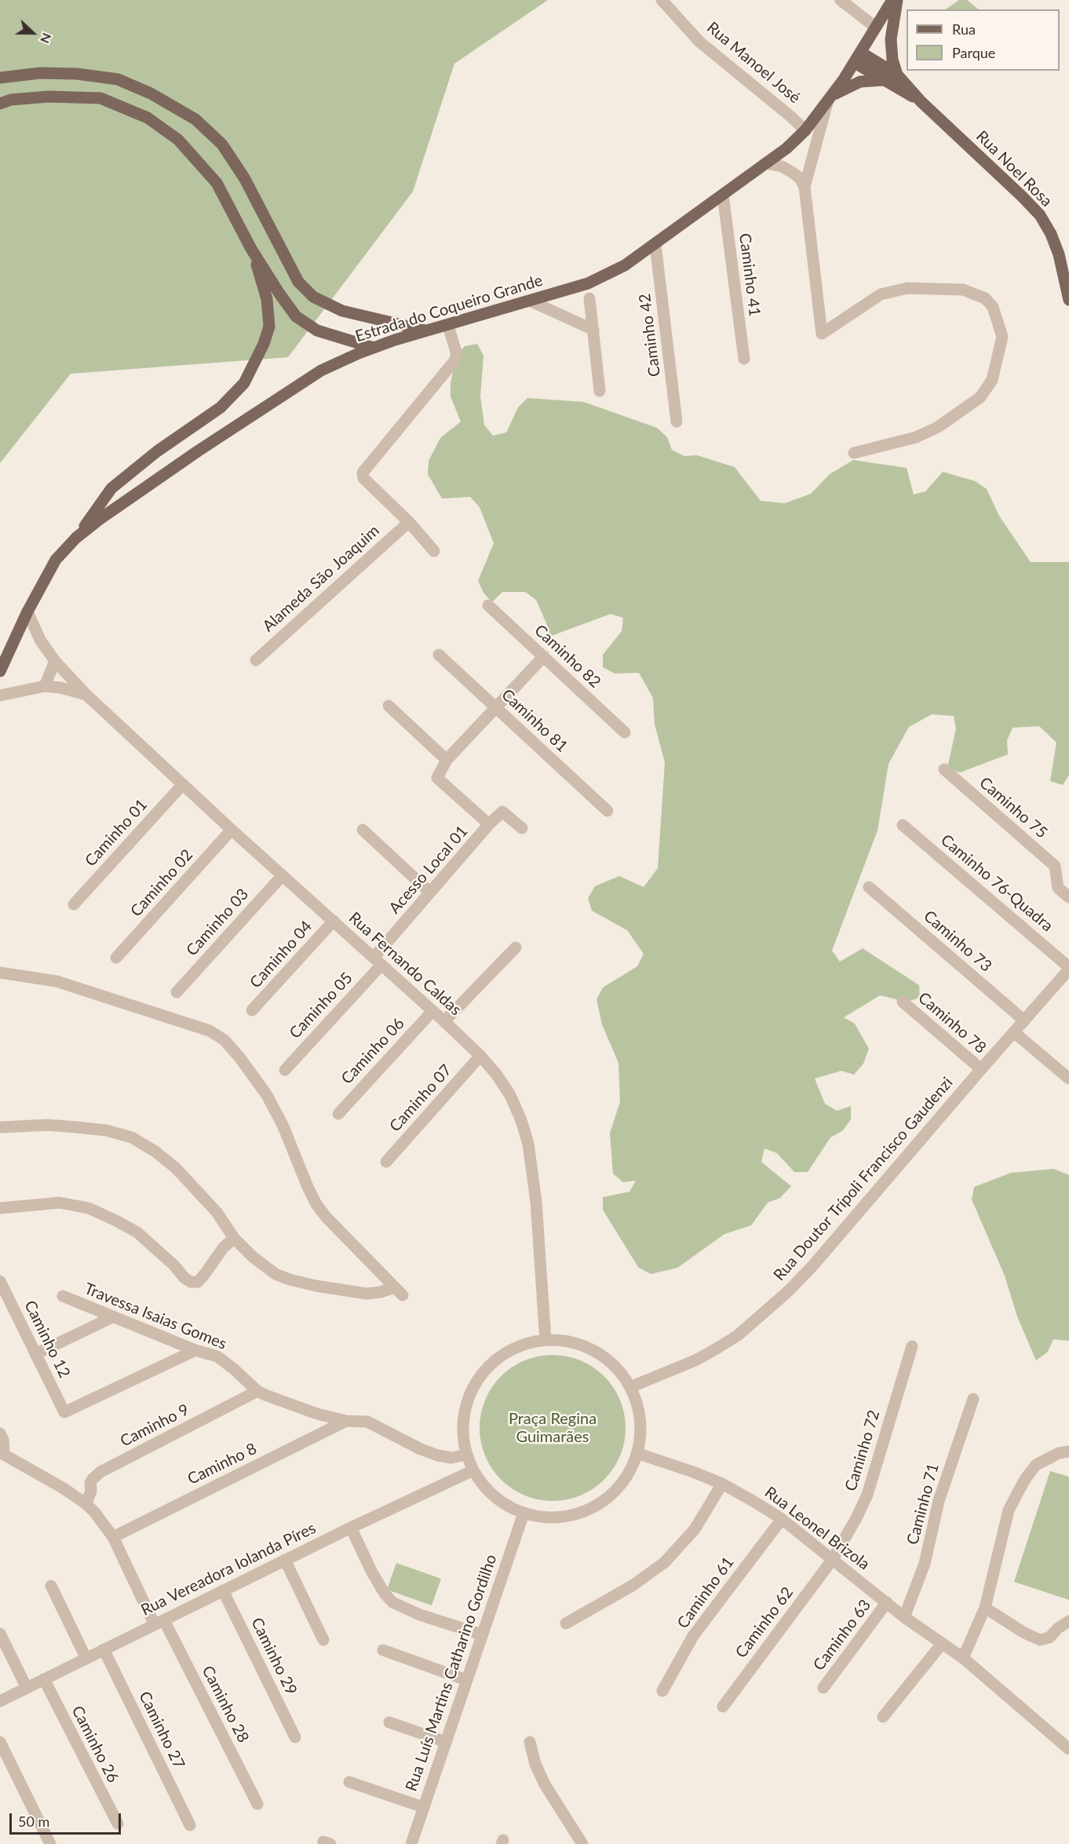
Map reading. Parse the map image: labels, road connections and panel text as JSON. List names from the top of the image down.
{
  "streets": {
    "main road": ["Rua Noel Rosa", "Estrada do Coqueiro Grande"],
    "street": [
      "Rua Manoel José",
      "Caminho 41",
      "Caminho 42",
      "Alameda São Joaquim",
      "Caminho 82",
      "Caminho 81",
      "Caminho 75",
      "Caminho 01",
      "Acesso Local 01",
      "Caminho 02",
      "Caminho 76-Quadra",
      "Caminho 03",
      "Caminho 73",
      "Caminho 04",
      "Rua Fernando Caldas",
      "Caminho 05",
      "Caminho 78",
      "Caminho 06",
      "Caminho 07",
      "Rua Doutor Trípoli Francisco Gaudenzi",
      "Travessa Isaias Gomes",
      "Caminho 12",
      "Caminho 9",
      "Caminho 72",
      "Caminho 8",
      "Caminho 71",
      "Rua Leonel Brizola",
      "Rua Vereadora Iolanda Píres",
      "Caminho 61",
      "Caminho 62",
      "Caminho 63",
      "Caminho 29",
      "Rua Luís Martins Catharino Gordilho",
      "Caminho 28",
      "Caminho 27",
      "Caminho 26"
    ]
  },
  "crossings": [
    ["Rua Manoel José", "Estrada do Coqueiro Grande"],
    ["Rua Noel Rosa", "Estrada do Coqueiro Grande"],
    ["Caminho 41", "Estrada do Coqueiro Grande"],
    ["Estrada do Coqueiro Grande", "Caminho 42"],
    ["Estrada do Coqueiro Grande", "Rua Fernando Caldas"],
    ["Caminho 01", "Rua Fernando Caldas"],
    ["Acesso Local 01", "Rua Fernando Caldas"],
    ["Acesso Local 01", "Caminho 05"],
    ["Caminho 02", "Rua Fernando Caldas"],
    ["Caminho 76-Quadra", "Rua Doutor Trípoli Francisco Gaudenzi"],
    ["Caminho 03", "Rua Fernando Caldas"],
    ["Caminho 73", "Rua Doutor Trípoli Francisco Gaudenzi"],
    ["Caminho 04", "Rua Fernando Caldas"],
    ["Rua Fernando Caldas", "Caminho 05"],
    ["Rua Fernando Caldas", "Caminho 06"],
    ["Rua Fernando Caldas", "Caminho 07"],
    ["Caminho 78", "Rua Doutor Trípoli Francisco Gaudenzi"],
    ["Travessa Isaias Gomes", "Caminho 12"],
    ["Travessa Isaias Gomes", "Caminho 9"],
    ["Travessa Isaias Gomes", "Caminho 8"],
    ["Caminho 9", "Caminho 28"],
    ["Caminho 72", "Rua Leonel Brizola"],
    ["Caminho 72", "Caminho 62"],
    ["Caminho 8", "Caminho 28"],
    ["Caminho 71", "Rua Leonel Brizola"],
    ["Rua Leonel Brizola", "Caminho 61"],
    ["Rua Leonel Brizola", "Caminho 62"],
    ["Rua Leonel Brizola", "Caminho 63"],
    ["Rua Vereadora Iolanda Píres", "Caminho 29"],
    ["Rua Vereadora Iolanda Píres", "Caminho 28"],
    ["Rua Vereadora Iolanda Píres", "Caminho 27"],
    ["Rua Vereadora Iolanda Píres", "Caminho 26"]
  ],
  "parks": ["Praça Regina Guimarães"],
  "legend": ["Rua", "Parque"],
  "scale_bar": "50 m",
  "north": "right"
}
